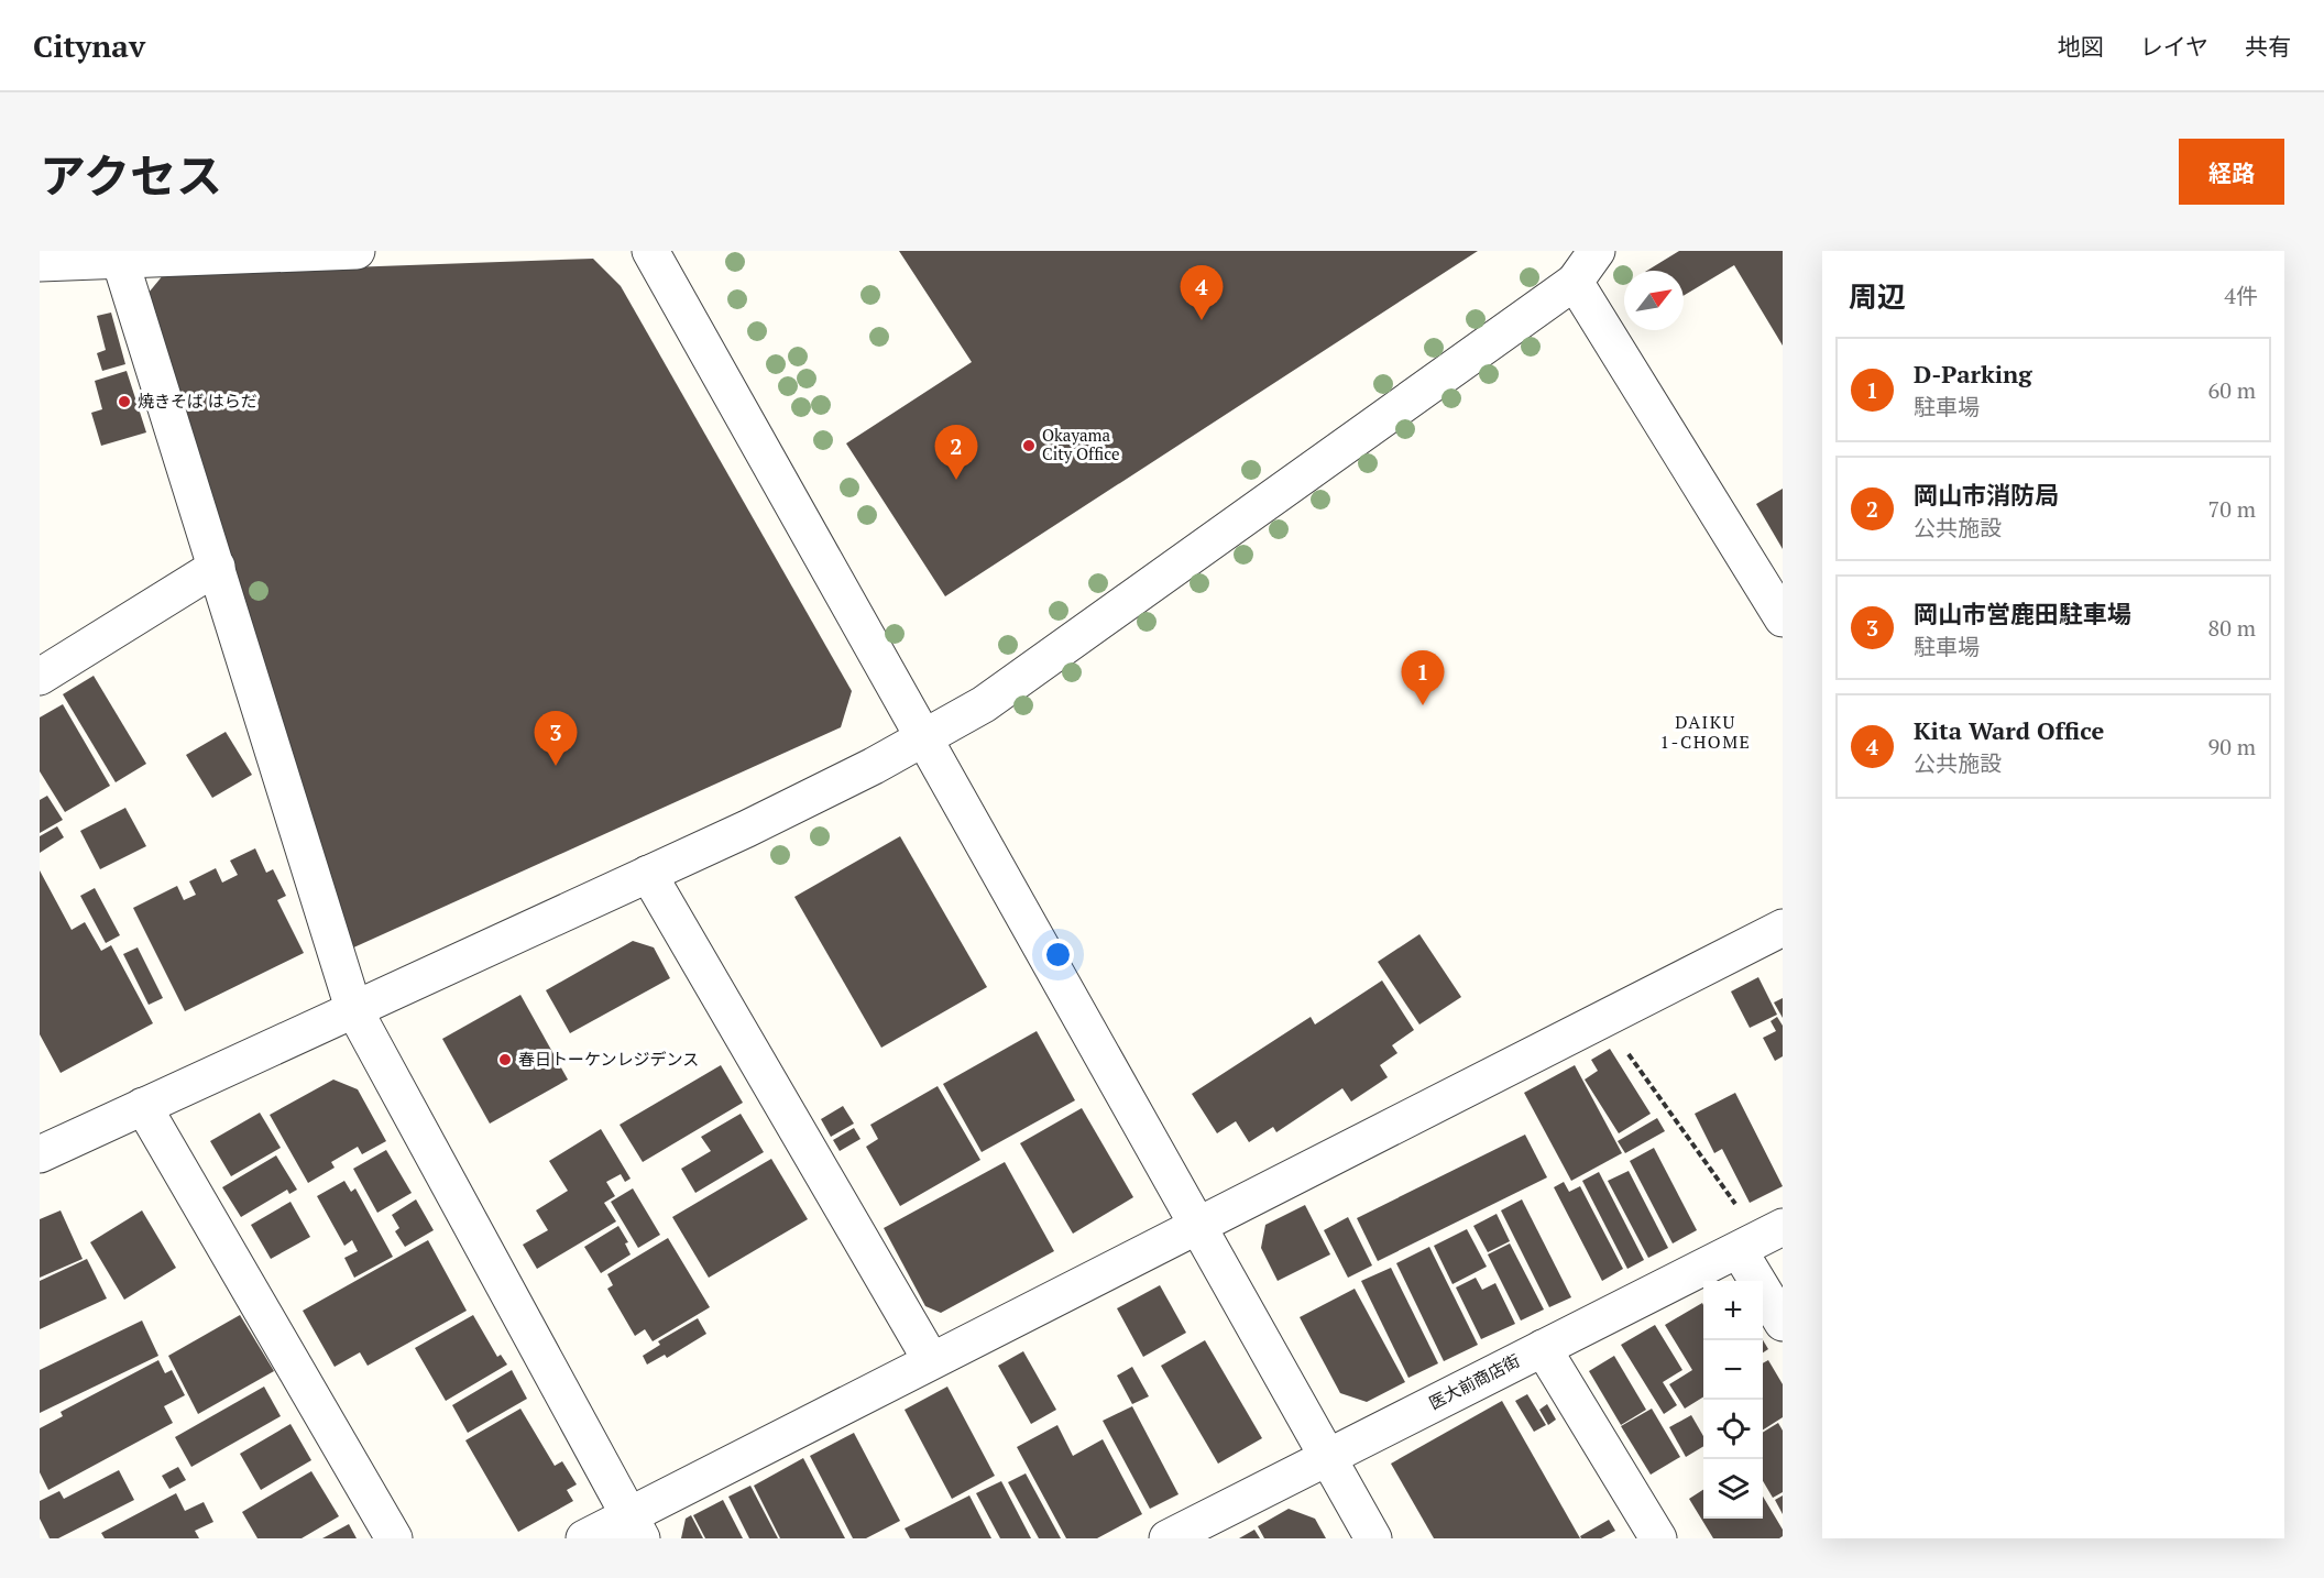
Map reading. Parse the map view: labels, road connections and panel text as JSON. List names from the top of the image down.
{
  "streets": {
    "street": ["医大前商店街"]
  },
  "districts": ["DAIKU 1-CHOME"],
  "places": ["焼きそば はらだ", "Okayama City Office", "春日トーケンレジデンス"],
  "north": "top right",
  "page": {
    "header": "Citynav",
    "nav": ["地図", "レイヤ", "共有"],
    "title": "アクセス",
    "buttons": "経路",
    "heading": ["周辺", "4件"],
    "pins": [
      "4",
      "2",
      "1",
      "3"
    ],
    "list": [
      {
        "mark": "1",
        "name": "D-Parking",
        "note": "駐車場",
        "value": "60 m"
      },
      {
        "mark": "2",
        "name": "岡山市消防局",
        "note": "公共施設",
        "value": "70 m"
      },
      {
        "mark": "3",
        "name": "岡山市営鹿田駐車場",
        "note": "駐車場",
        "value": "80 m"
      },
      {
        "mark": "4",
        "name": "Kita Ward Office",
        "note": "公共施設",
        "value": "90 m"
      }
    ],
    "map_buttons": ["+", "−"]
  }
}
